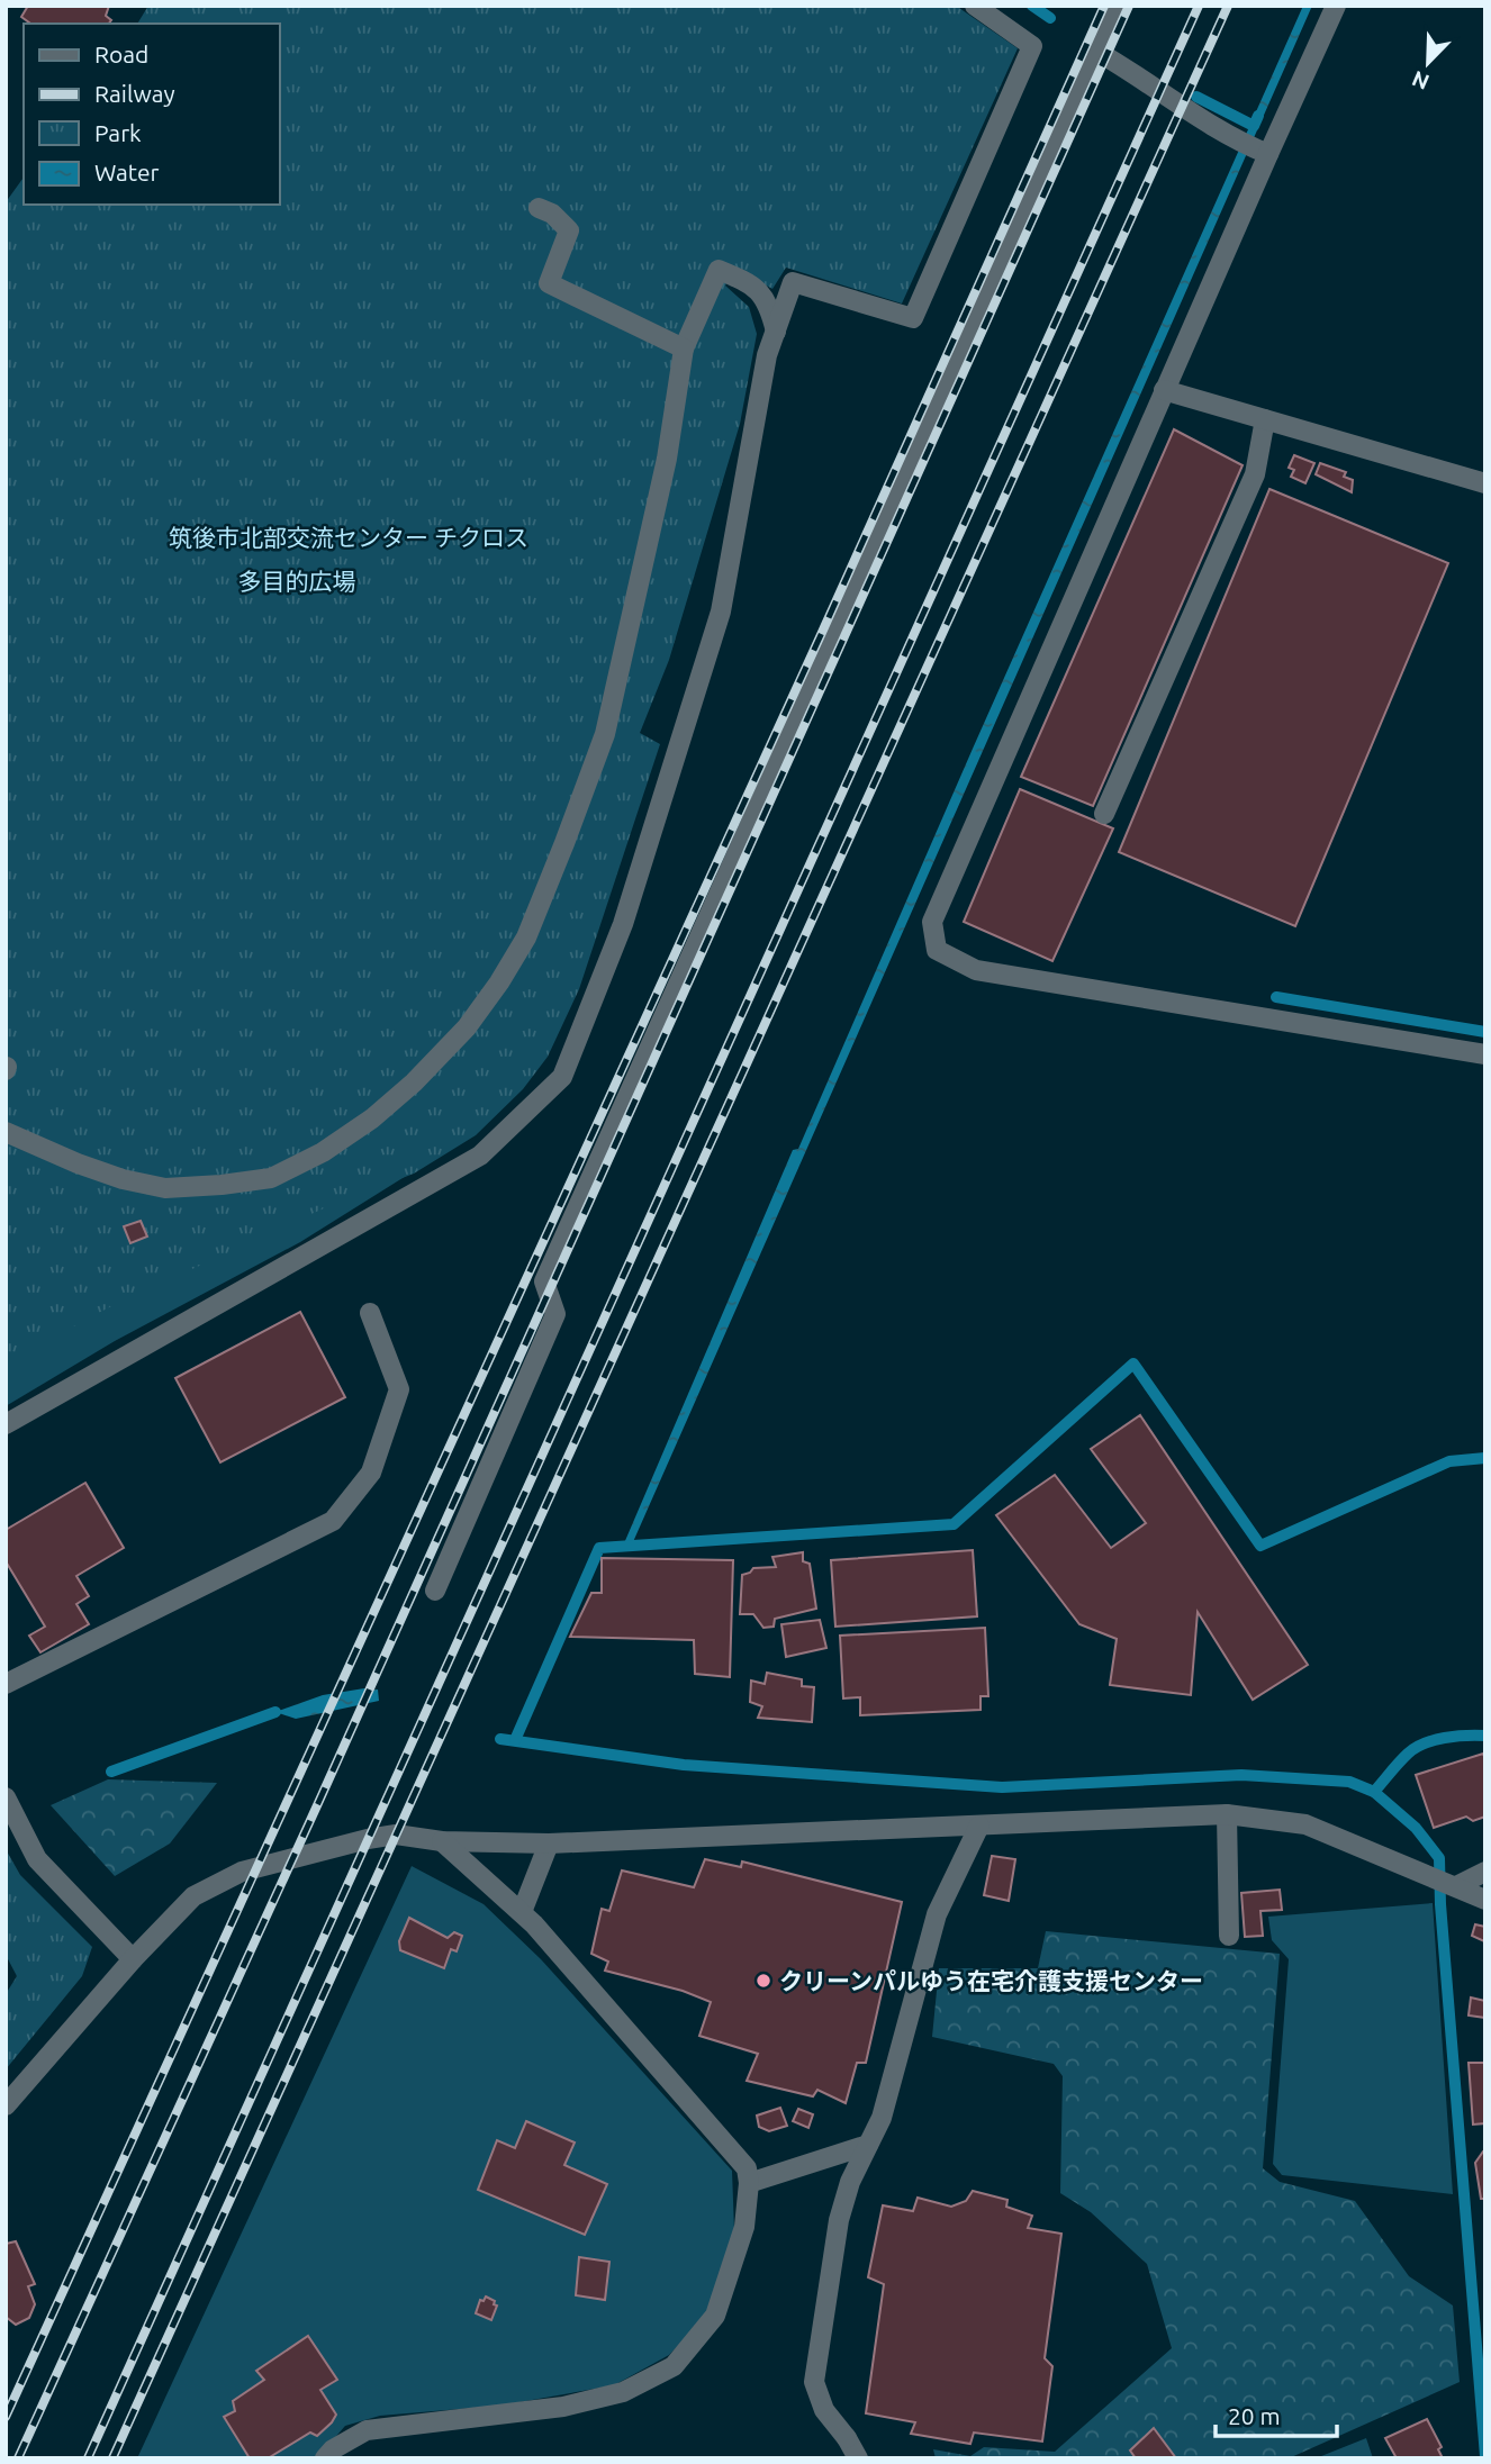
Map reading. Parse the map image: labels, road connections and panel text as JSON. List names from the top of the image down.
{
  "parks": ["筑後市北部交流センター チクロス", "多目的広場"],
  "places": ["クリーンパルゆう在宅介護支援センター"],
  "legend": [
    "Road",
    "Railway",
    "Park",
    "Water"
  ],
  "scale_bar": "20 m",
  "north": "bottom left"
}
